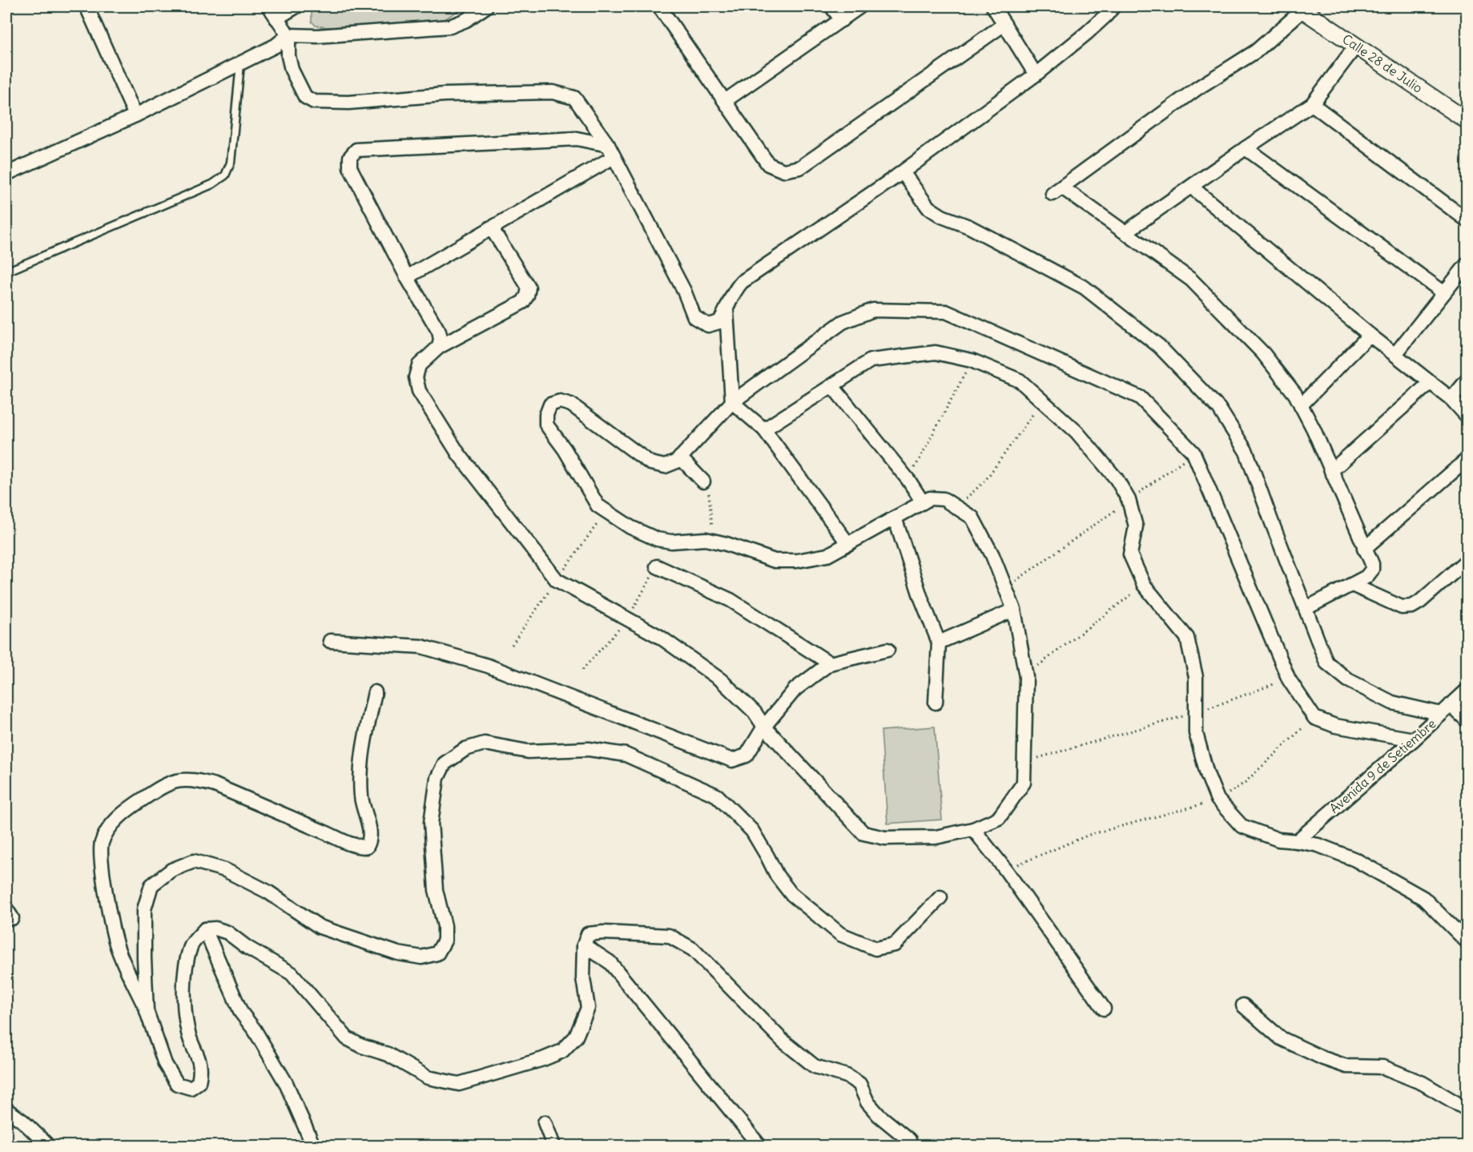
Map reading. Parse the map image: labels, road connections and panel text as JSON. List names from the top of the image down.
{
  "streets": {
    "street": ["Calle 28 de Julio", "Avenida 9 de Setiembre"]
  }
}
